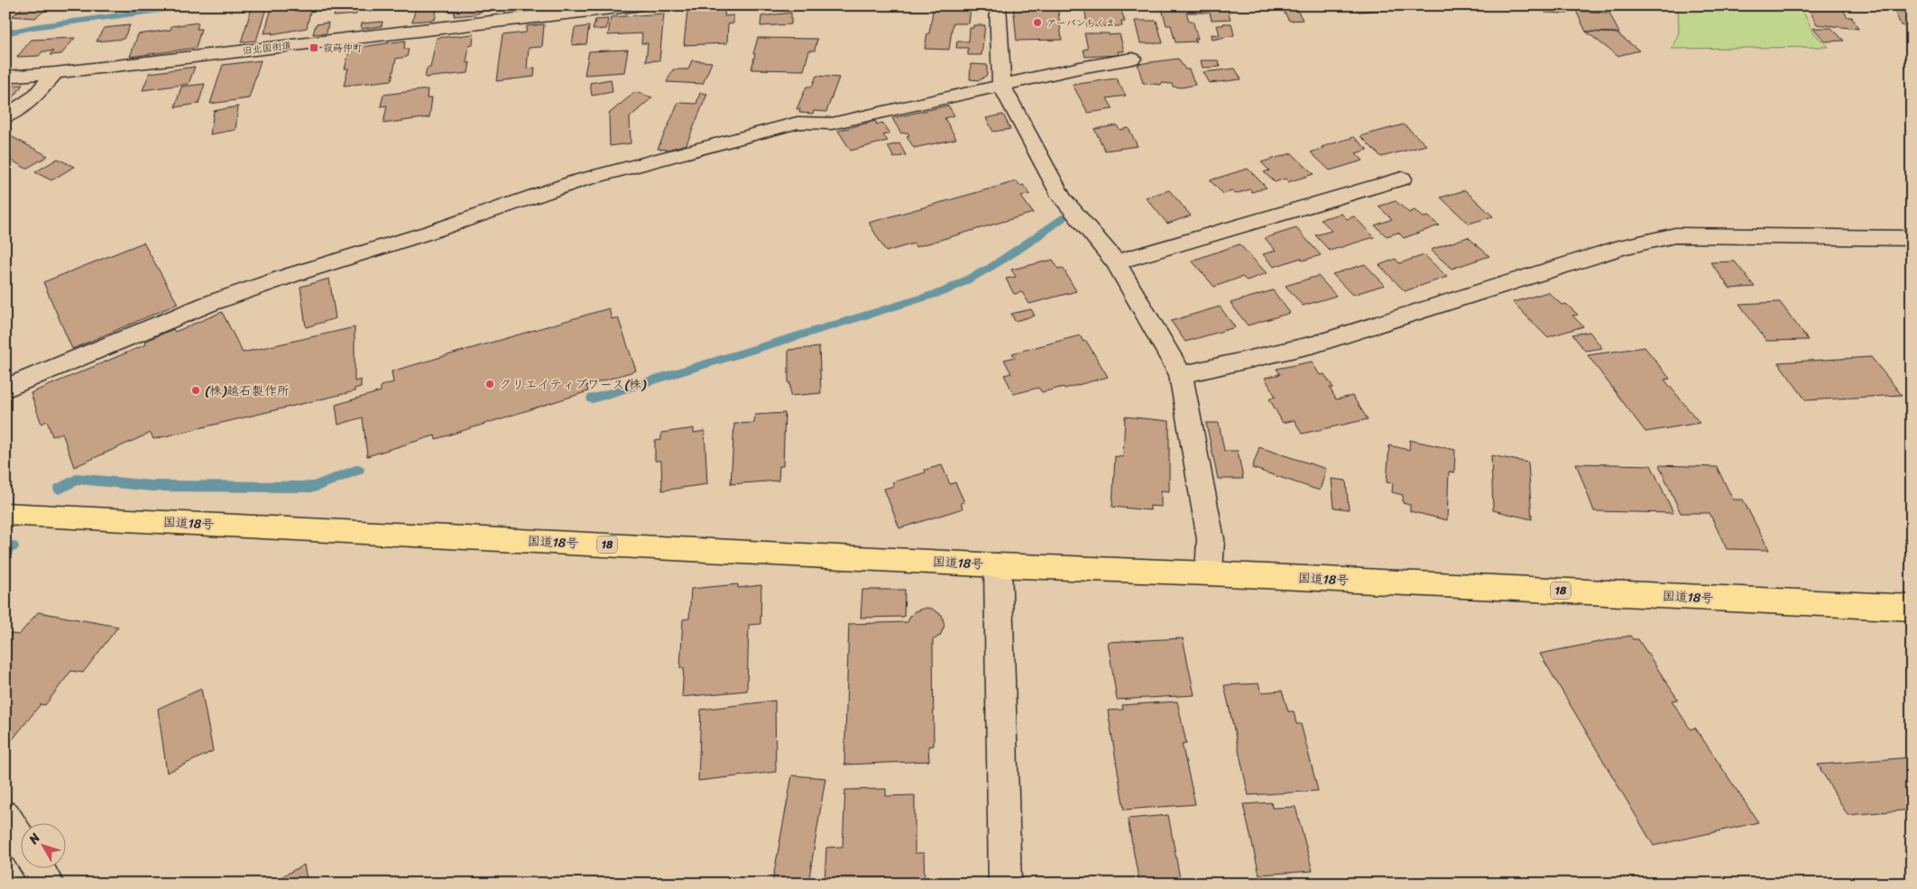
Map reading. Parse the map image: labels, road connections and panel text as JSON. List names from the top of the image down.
{
  "streets": {
    "highway": ["国道18号", "18"],
    "street": ["旧北国街道"]
  },
  "places": {
    "other": ["アーバンちくま", "クリエイティブワース(株)", "(株)越石製作所"],
    "transit": ["寂蒔仲町"]
  },
  "north": "top left"
}
